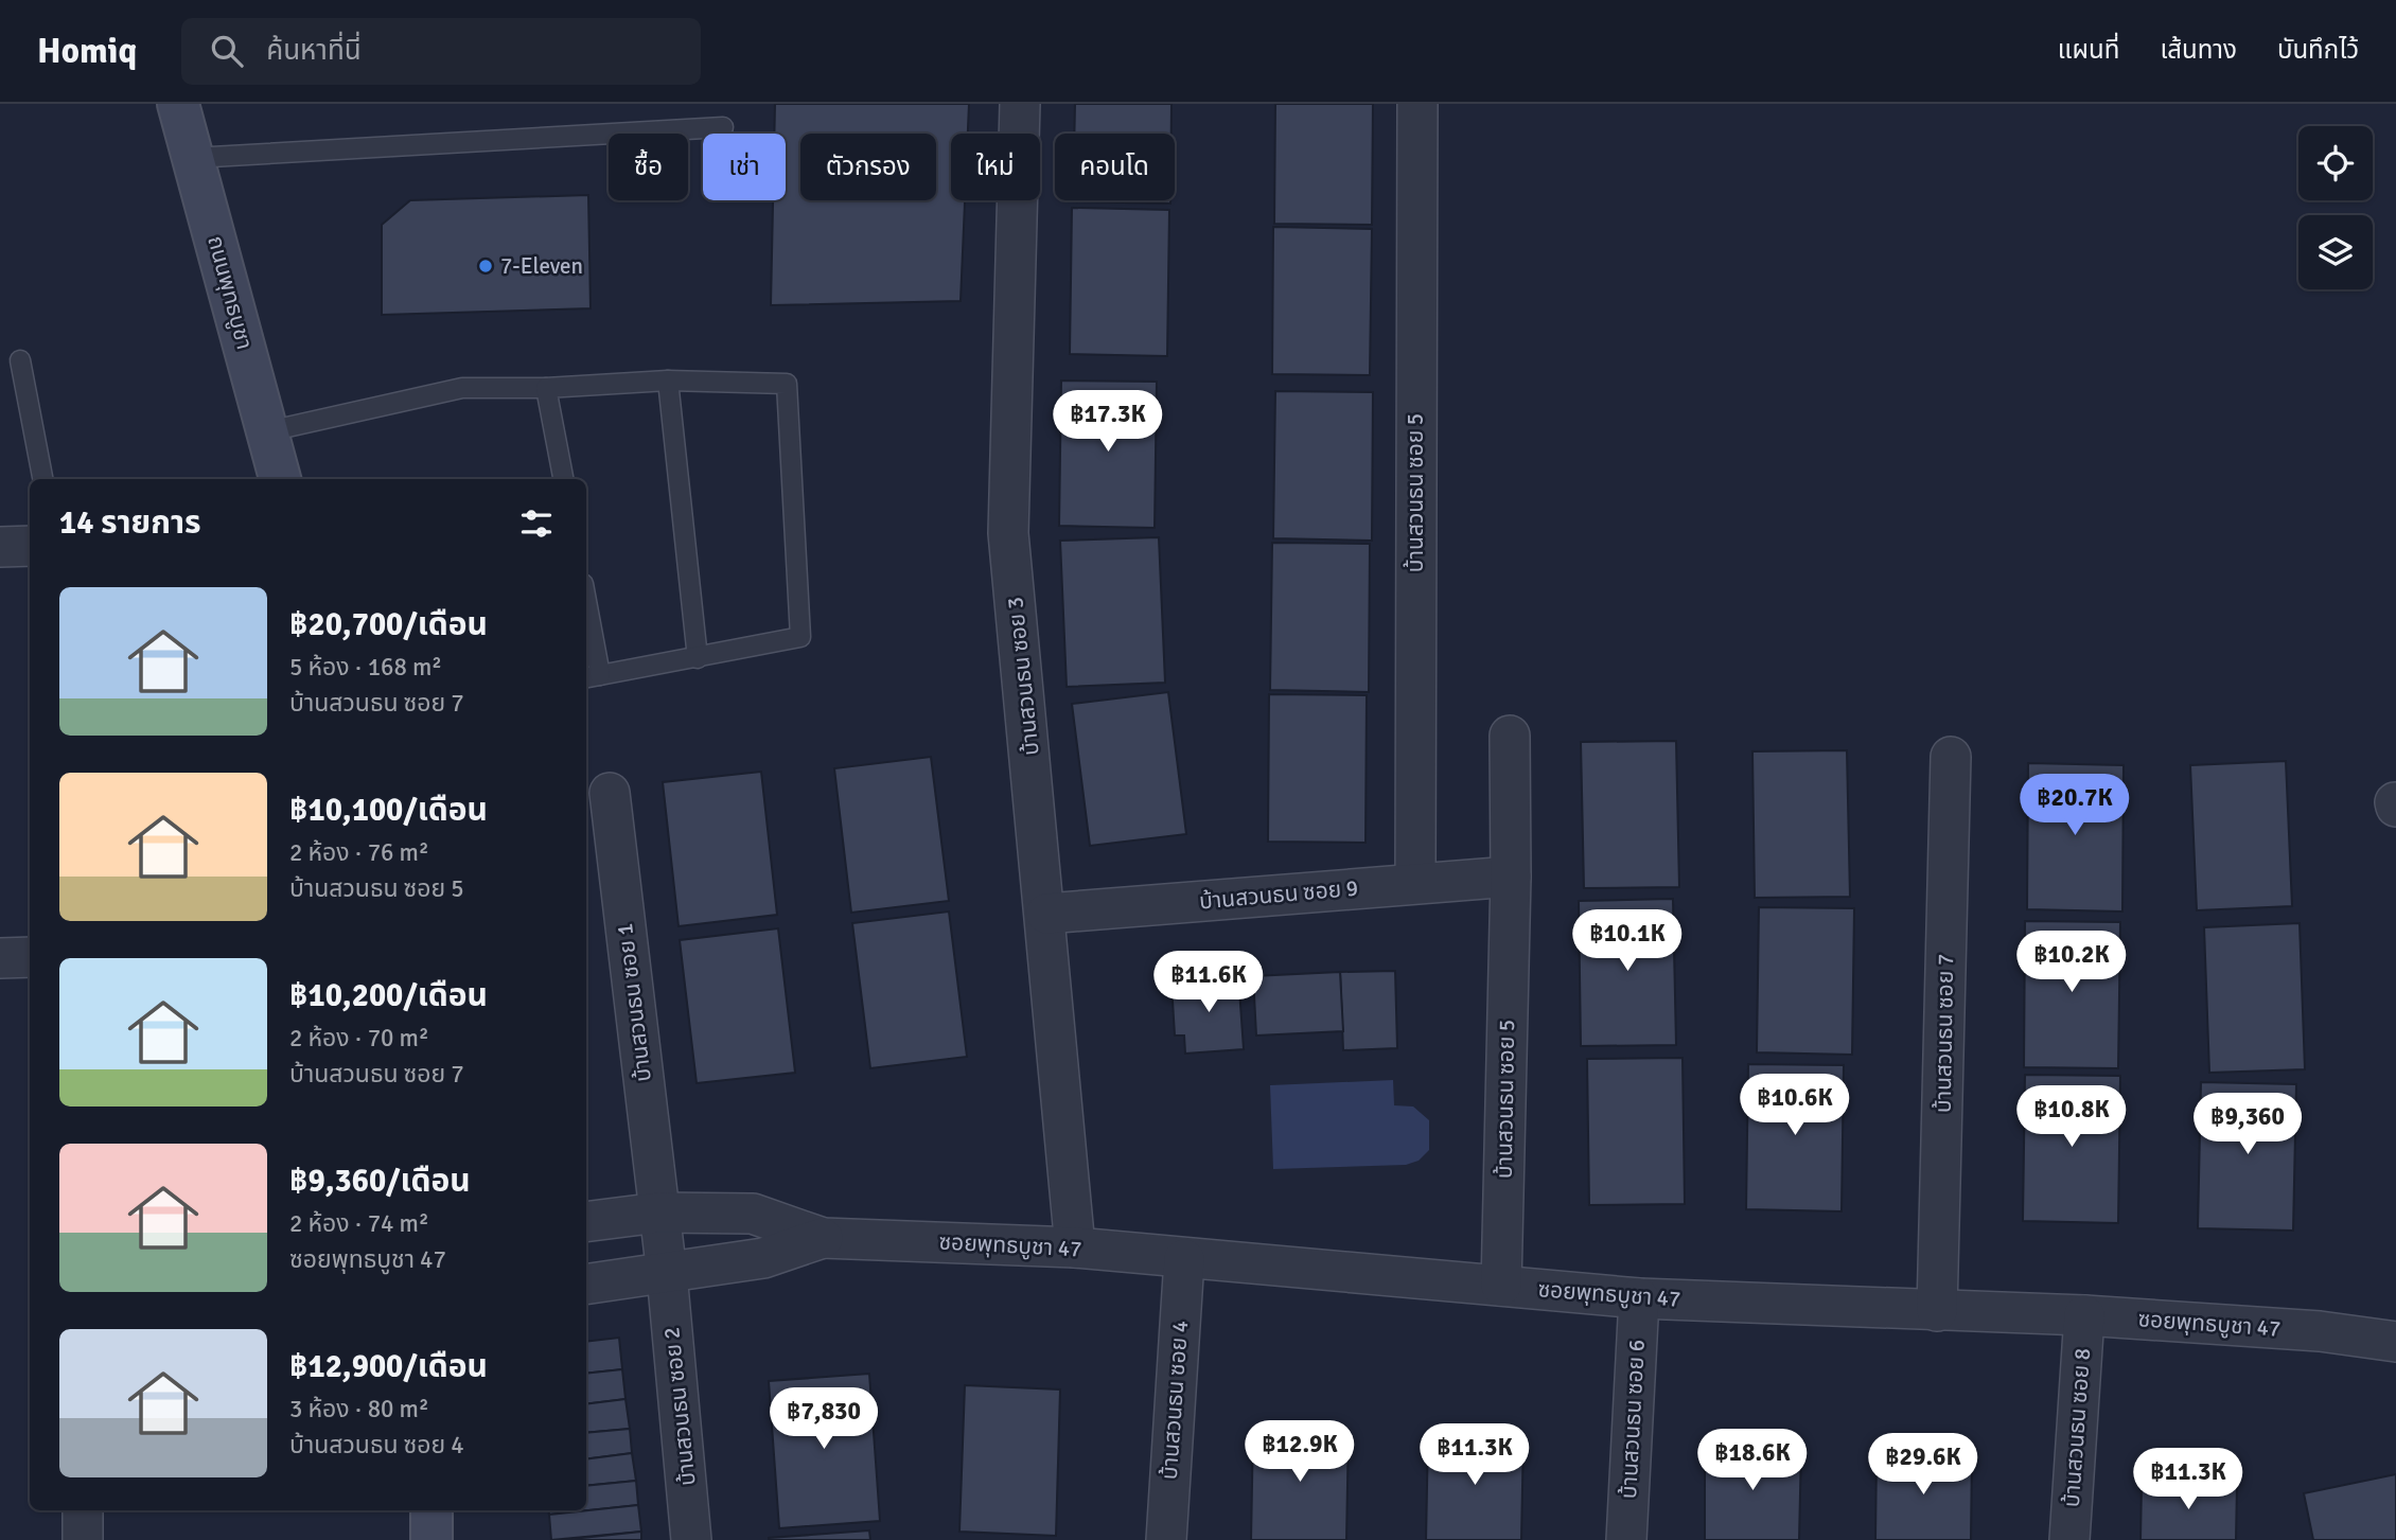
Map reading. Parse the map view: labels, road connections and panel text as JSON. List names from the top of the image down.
{
  "streets": {
    "main road": ["ถนนพุทธบูชา"],
    "street": [
      "บ้านสวนธน ซอย 5",
      "บ้านสวนธน ซอย 3",
      "บ้านสวนธน ซอย 9",
      "บ้านสวนธน ซอย 1",
      "บ้านสวนธน ซอย 7",
      "ซอยพุทธบูชา 47",
      "บ้านสวนธน ซอย 4",
      "บ้านสวนธน ซอย 2",
      "บ้านสวนธน ซอย 6",
      "บ้านสวนธน ซอย 8"
    ]
  },
  "crossings": [
    ["บ้านสวนธน ซอย 5", "บ้านสวนธน ซอย 9"],
    ["บ้านสวนธน ซอย 5", "ซอยพุทธบูชา 47"],
    ["บ้านสวนธน ซอย 3", "บ้านสวนธน ซอย 9"],
    ["บ้านสวนธน ซอย 3", "ซอยพุทธบูชา 47"],
    ["บ้านสวนธน ซอย 1", "ซอยพุทธบูชา 47"],
    ["บ้านสวนธน ซอย 1", "บ้านสวนธน ซอย 2"],
    ["บ้านสวนธน ซอย 7", "ซอยพุทธบูชา 47"],
    ["ซอยพุทธบูชา 47", "บ้านสวนธน ซอย 4"],
    ["ซอยพุทธบูชา 47", "บ้านสวนธน ซอย 2"],
    ["ซอยพุทธบูชา 47", "บ้านสวนธน ซอย 6"],
    ["ซอยพุทธบูชา 47", "บ้านสวนธน ซอย 8"]
  ],
  "places": ["7-Eleven"],
  "page": {
    "header": "Homiq",
    "search": "ค้นหาที่นี่",
    "nav": ["แผนที่", "เส้นทาง", "บันทึกไว้"],
    "chip": [
      "ซื้อ",
      "เช่า",
      "ตัวกรอง",
      "ใหม่",
      "คอนโด"
    ],
    "price": [
      "฿17.3K",
      "฿20.7K",
      "฿10.1K",
      "฿10.2K",
      "฿11.6K",
      "฿10.6K",
      "฿10.8K",
      "฿9,360",
      "฿7,830",
      "฿12.9K",
      "฿11.3K",
      "฿18.6K",
      "฿29.6K",
      "฿11.3K"
    ],
    "heading": "14 รายการ",
    "list": [
      {
        "name": "฿20,700/เดือน",
        "note": "5 ห้อง · 168 m² · บ้านสวนธน ซอย 7"
      },
      {
        "name": "฿10,100/เดือน",
        "note": "2 ห้อง · 76 m² · บ้านสวนธน ซอย 5"
      },
      {
        "name": "฿10,200/เดือน",
        "note": "2 ห้อง · 70 m² · บ้านสวนธน ซอย 7"
      },
      {
        "name": "฿9,360/เดือน",
        "note": "2 ห้อง · 74 m² · ซอยพุทธบูชา 47"
      },
      {
        "name": "฿12,900/เดือน",
        "note": "3 ห้อง · 80 m² · บ้านสวนธน ซอย 4"
      }
    ]
  }
}
